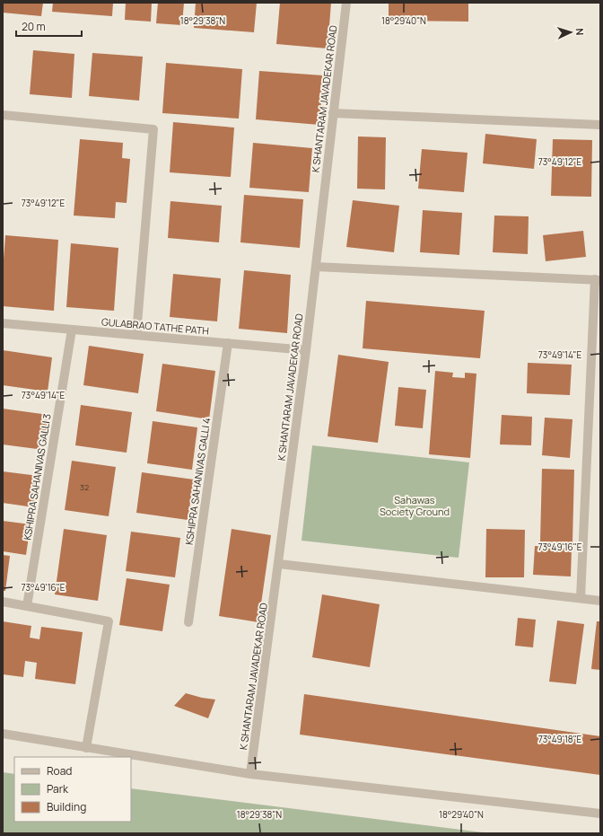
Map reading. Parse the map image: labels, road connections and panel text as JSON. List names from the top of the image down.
{
  "streets": {
    "street": [
      "K SHANTARAM JAVADEKAR ROAD",
      "GULABRAO TATHE PATH",
      "KSHIPRA SAHANIVAS GALLI 3",
      "KSHIPRA SAHANIVAS GALLI 4"
    ]
  },
  "crossings": [
    ["K SHANTARAM JAVADEKAR ROAD", "GULABRAO TATHE PATH"],
    ["GULABRAO TATHE PATH", "KSHIPRA SAHANIVAS GALLI 3"],
    ["GULABRAO TATHE PATH", "KSHIPRA SAHANIVAS GALLI 4"]
  ],
  "parks": ["Sahawas Society Ground"],
  "house_numbers": ["32"],
  "legend": ["Road", "Park", "Building"],
  "scale_bar": "20 m",
  "north": "right",
  "coordinates": [
    "18°29'38\"N",
    "18°29'40\"N",
    "73°49'12\"E",
    "73°49'14\"E",
    "73°49'16\"E",
    "73°49'18\"E"
  ]
}
